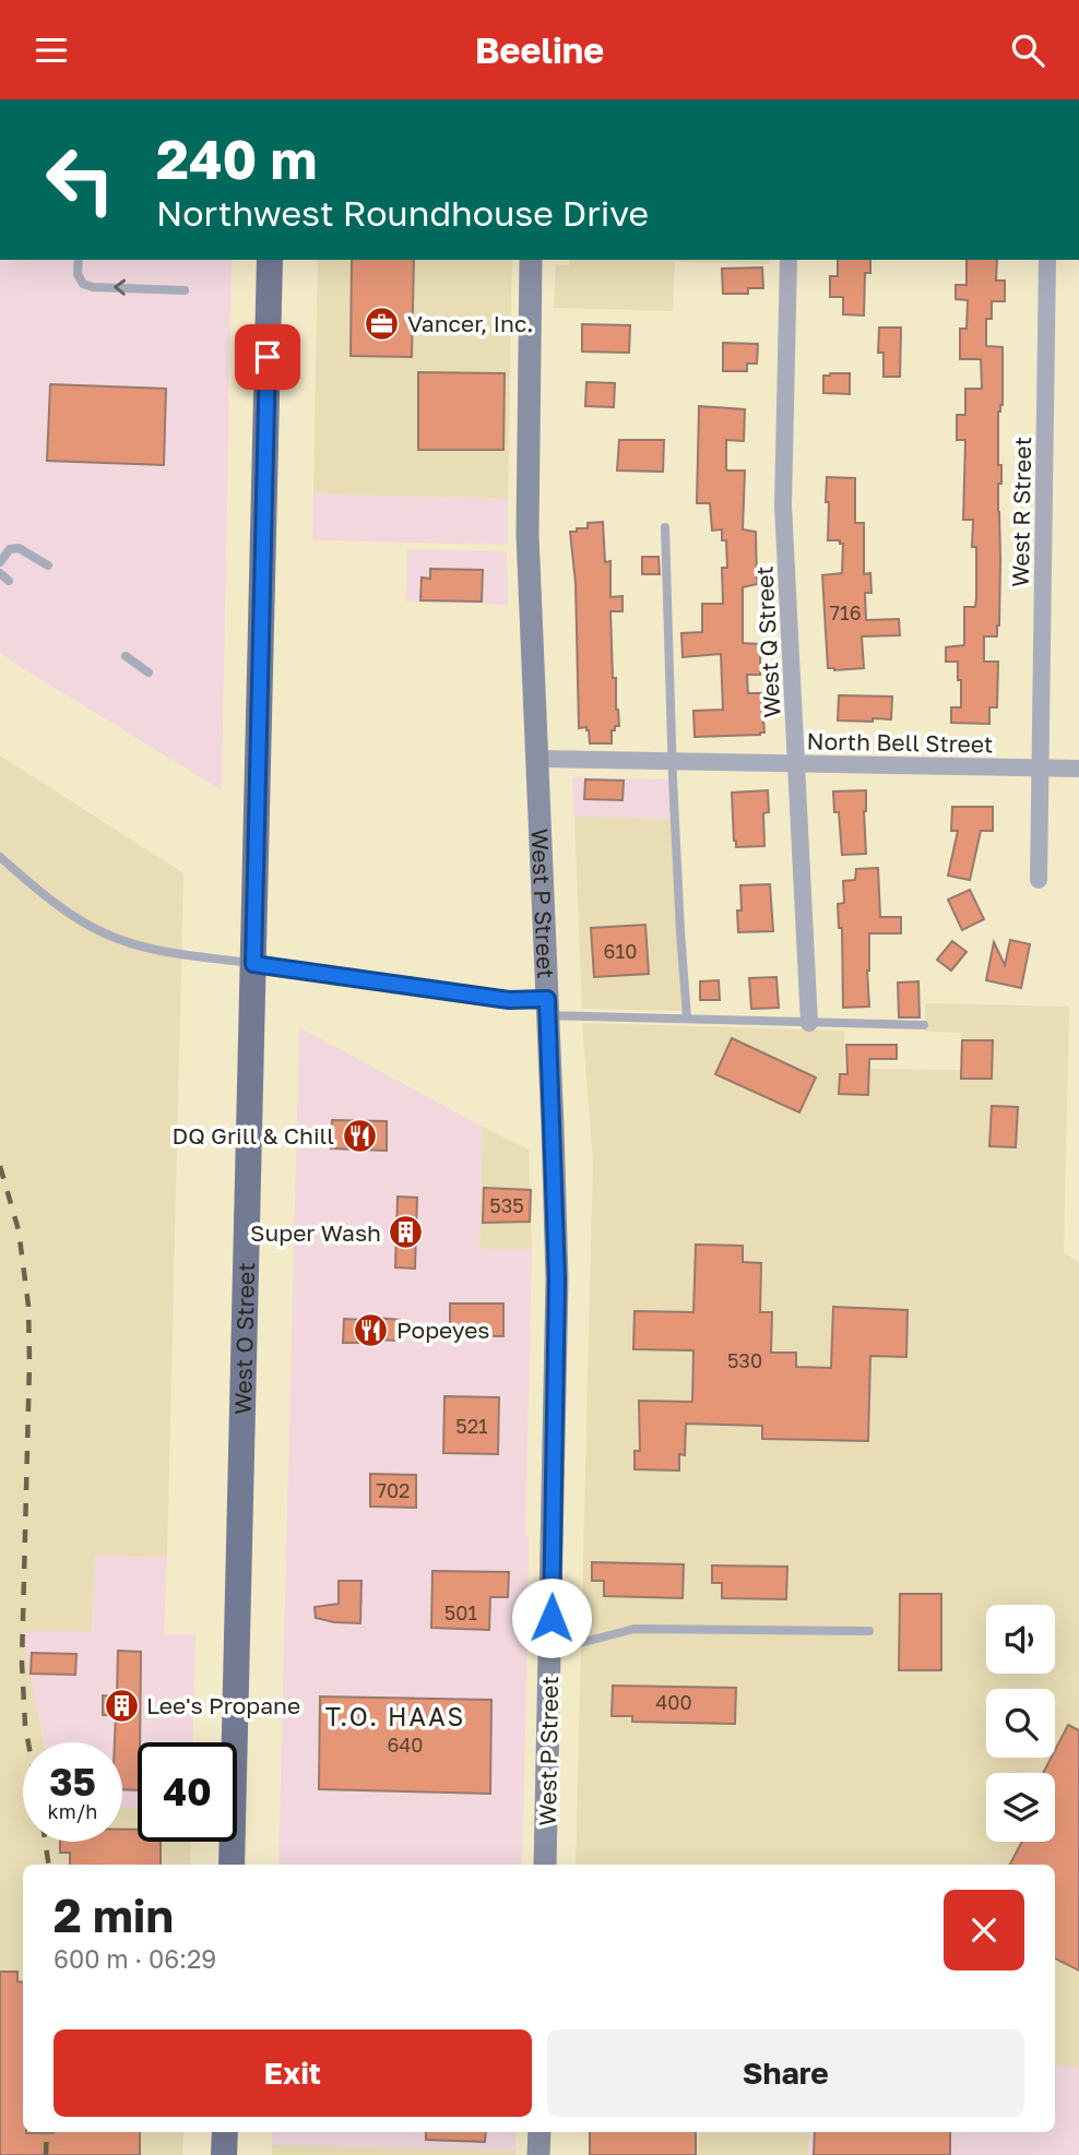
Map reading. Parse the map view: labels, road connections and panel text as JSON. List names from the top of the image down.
{
  "streets": {
    "main road": ["West O Street"],
    "street": [
      "West R Street",
      "West Q Street",
      "North Bell Street",
      "West P Street"
    ]
  },
  "crossings": [
    ["West R Street", "North Bell Street"],
    ["West Q Street", "North Bell Street"],
    ["North Bell Street", "West P Street"]
  ],
  "districts": ["T.O. HAAS"],
  "places": {
    "office": ["Vancer, Inc."],
    "restaurant": ["DQ Grill & Chill", "Popeyes"],
    "building": ["Super Wash", "Lee's Propane"]
  },
  "house_numbers": [
    "716",
    "610",
    "535",
    "530",
    "521",
    "702",
    "501",
    "400",
    "640"
  ],
  "page": {
    "header": "Beeline",
    "turn": ["240 m", "Northwest Roundhouse Drive"],
    "speed": "35 km/h",
    "limit": "40",
    "heading": ["2 min", "600 m · 06:29"],
    "buttons": ["Exit", "Share"]
  }
}
